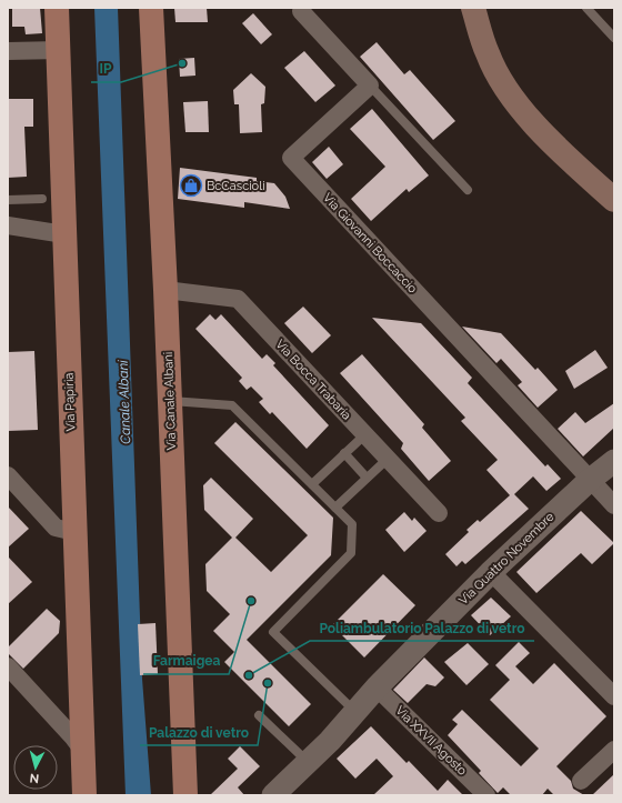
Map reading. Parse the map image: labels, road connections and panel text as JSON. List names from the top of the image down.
{
  "streets": {
    "main road": ["Via Canale Albani", "Via Papiria"],
    "street": [
      "Via Giovanni Boccaccio",
      "Via Bocca Trabaria",
      "Via Quattro Novembre",
      "Via XXVII Agosto"
    ]
  },
  "crossings": [
    ["Via Giovanni Boccaccio", "Via Quattro Novembre"],
    ["Via Bocca Trabaria", "Via Canale Albani"],
    ["Via Quattro Novembre", "Via XXVII Agosto"]
  ],
  "water": ["Canale Albani"],
  "places": {
    "other": [
      "IP",
      "Farmaigea",
      "Poliambulatorio Palazzo di vetro",
      "Palazzo di vetro"
    ],
    "shop": ["BcCascioli"]
  },
  "north": "bottom"
}
